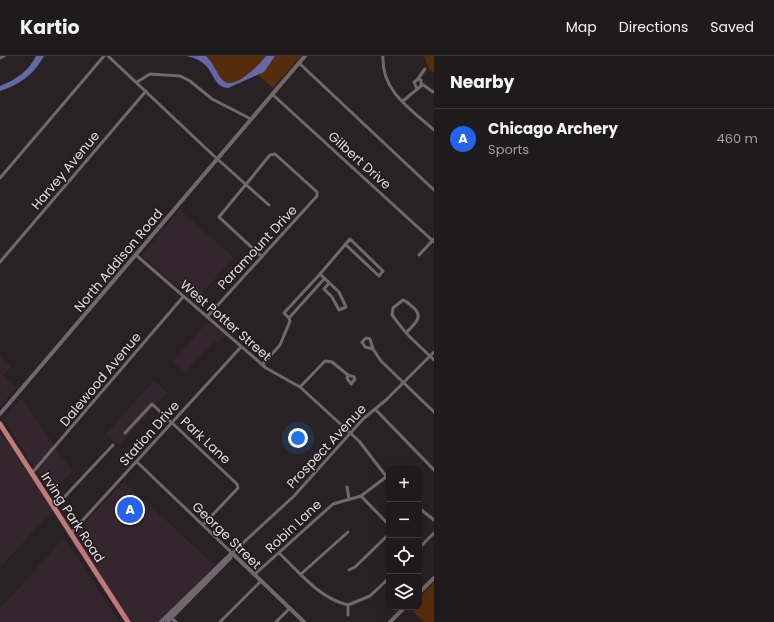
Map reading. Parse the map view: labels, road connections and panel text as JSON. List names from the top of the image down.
{
  "streets": {
    "main road": ["Irving Park Road"],
    "street": [
      "Gilbert Drive",
      "Harvey Avenue",
      "Paramount Drive",
      "North Addison Road",
      "West Potter Street",
      "Dalewood Avenue",
      "Station Drive",
      "Park Lane",
      "Prospect Avenue",
      "Robin Lane",
      "George Street"
    ]
  },
  "crossings": [
    ["Gilbert Drive", "North Addison Road"],
    ["Paramount Drive", "West Potter Street"],
    ["North Addison Road", "West Potter Street"],
    ["West Potter Street", "Dalewood Avenue"],
    ["West Potter Street", "Station Drive"],
    ["West Potter Street", "Prospect Avenue"],
    ["Dalewood Avenue", "Irving Park Road"],
    ["Station Drive", "Park Lane"],
    ["Station Drive", "Irving Park Road"],
    ["Station Drive", "George Street"],
    ["Park Lane", "George Street"],
    ["Prospect Avenue", "George Street"],
    ["Robin Lane", "George Street"]
  ],
  "page": {
    "header": "Kartio",
    "nav": ["Map", "Directions", "Saved"],
    "heading": "Nearby",
    "list": [
      {
        "mark": "A",
        "name": "Chicago Archery",
        "note": "Sports",
        "value": "460 m"
      }
    ],
    "map_buttons": ["+", "−"],
    "pins": "A"
  }
}
